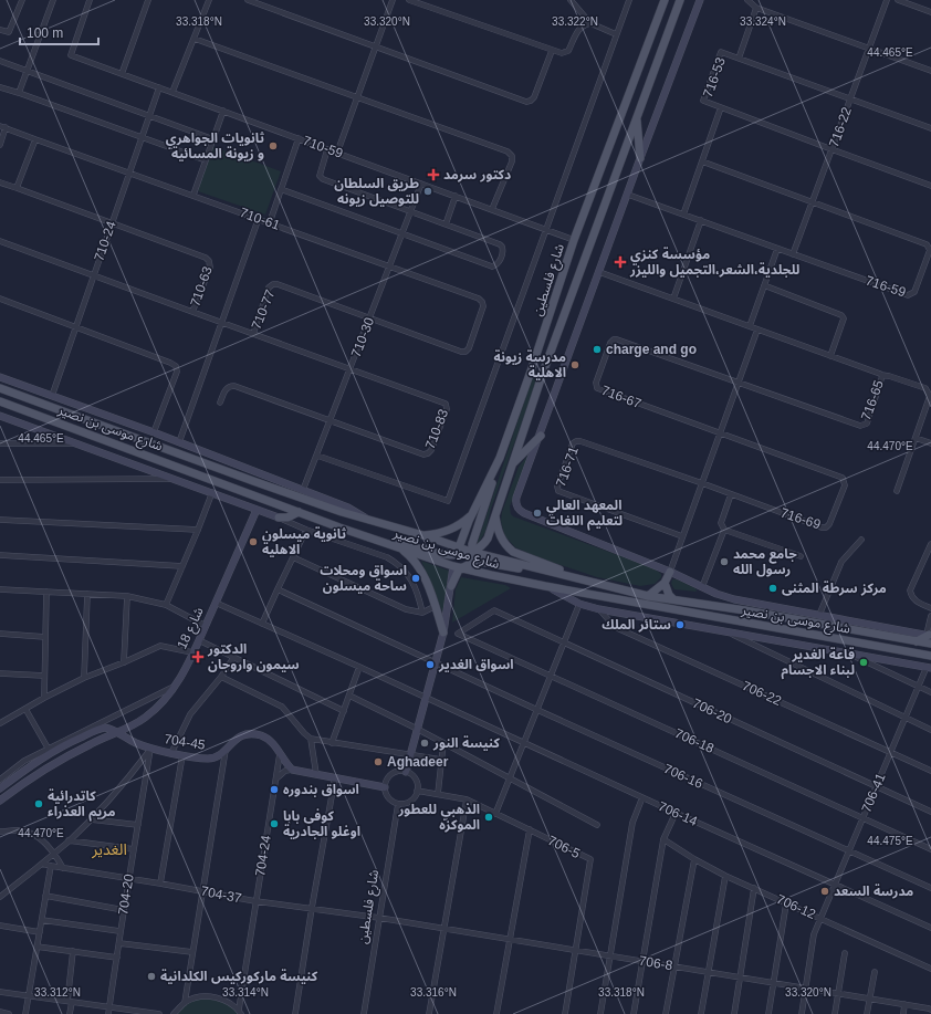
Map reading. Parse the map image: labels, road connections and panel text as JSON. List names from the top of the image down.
{
  "streets": {
    "main road": ["شارع فلسطين", "شارع موسى بن نصير"],
    "street": [
      "716-53",
      "716-22",
      "710-59",
      "710-61",
      "710-24",
      "710-63",
      "716-59",
      "710-77",
      "710-30",
      "716-67",
      "716-65",
      "710-83",
      "716-71",
      "716-69",
      "شارع 18",
      "706-22",
      "706-20",
      "706-18",
      "704-45",
      "706-16",
      "706-41",
      "706-14",
      "706-5",
      "704-24",
      "704-20",
      "704-37",
      "706-12",
      "706-8"
    ]
  },
  "crossings": [
    ["716-53", "716-22"],
    ["716-22", "716-59"],
    ["710-59", "710-24"],
    ["710-59", "شارع فلسطين"],
    ["710-59", "710-30"],
    ["710-61", "710-24"],
    ["710-61", "710-77"],
    ["710-61", "710-30"],
    ["710-24", "710-63"],
    ["شارع فلسطين", "شارع موسى بن نصير"],
    ["شارع فلسطين", "706-5"],
    ["شارع فلسطين", "704-37"],
    ["شارع فلسطين", "706-8"],
    ["710-77", "710-30"],
    ["710-77", "710-83"],
    ["710-30", "710-83"],
    ["716-67", "716-65"],
    ["716-67", "716-69"],
    ["716-71", "716-69"],
    ["شارع 18", "704-45"],
    ["شارع 18", "706-14"],
    ["706-22", "706-41"],
    ["706-20", "706-18"],
    ["706-20", "706-41"],
    ["706-18", "706-41"],
    ["704-45", "704-24"],
    ["704-45", "704-20"],
    ["706-16", "706-41"],
    ["706-41", "706-14"],
    ["706-41", "706-12"],
    ["706-41", "706-8"],
    ["706-5", "706-8"],
    ["704-24", "704-37"],
    ["704-20", "704-37"],
    ["704-37", "706-8"]
  ],
  "districts": ["الغدير"],
  "places": {
    "other": [
      "ثانويات الجواهري و زيونة المسائية",
      "طريق السلطان للتوصيل زيونه",
      "charge and go",
      "مدرسة زيونة الاهلية",
      "المعهد العالي لتعليم اللغات",
      "ثانوية ميسلون الاهلية",
      "جامع محمد رسول الله",
      "اسواق ومحلات ساحة ميسلون",
      "مركز سرطة المثنى",
      "ستائر الملك",
      "قاعة الغدير لبناء الاجسام",
      "اسواق الغدير",
      "كنيسة النور",
      "Aghadeer",
      "اسواق بندوره",
      "كاتدرائية مريم العذراء",
      "الذهبي للعطور الموكزه",
      "كوفي بابا اوغلو الجادرية",
      "مدرسة السعد",
      "كنيسة ماركوركيس الكلدانية"
    ],
    "health": ["دكتور سرمد", "مؤسسة كنزي للجلدية،الشعر،التجميل والليزر", "الدكتور سيمون واروجان"]
  },
  "scale_bar": "100 m",
  "coordinates": [
    "33.318°N",
    "33.320°N",
    "33.322°N",
    "33.324°N",
    "44.465°E",
    "44.470°E",
    "44.475°E",
    "33.312°N",
    "33.314°N",
    "33.316°N"
  ]
}
